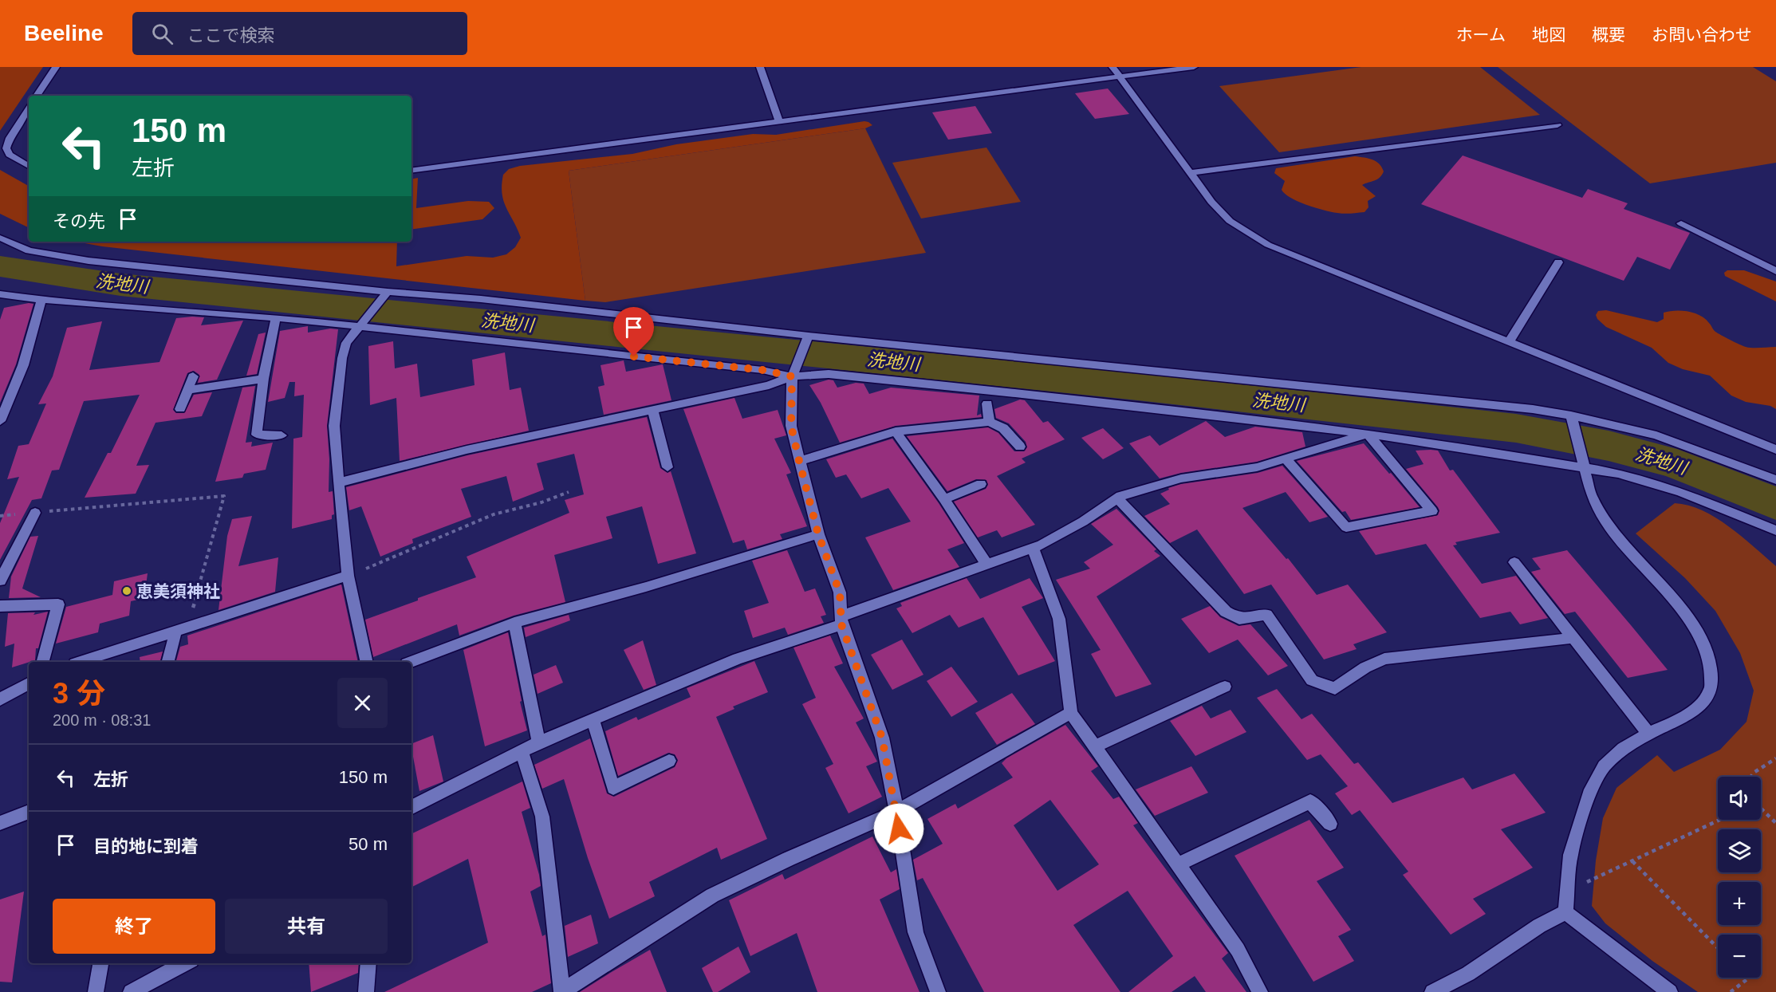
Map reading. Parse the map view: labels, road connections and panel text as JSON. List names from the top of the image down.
{
  "water": ["洗地川"],
  "places": ["恵美須神社"],
  "page": {
    "header": "Beeline",
    "search": "ここで検索",
    "nav": [
      "ホーム",
      "地図",
      "概要",
      "お問い合わせ"
    ],
    "turn": ["150 m", "左折"],
    "then": "その先",
    "heading": ["3 分", "200 m · 08:31"],
    "list": [
      {
        "name": "左折",
        "value": "150 m"
      },
      {
        "name": "目的地に到着",
        "value": "50 m"
      }
    ],
    "map_buttons": ["+", "−"],
    "buttons": ["終了", "共有"]
  }
}
